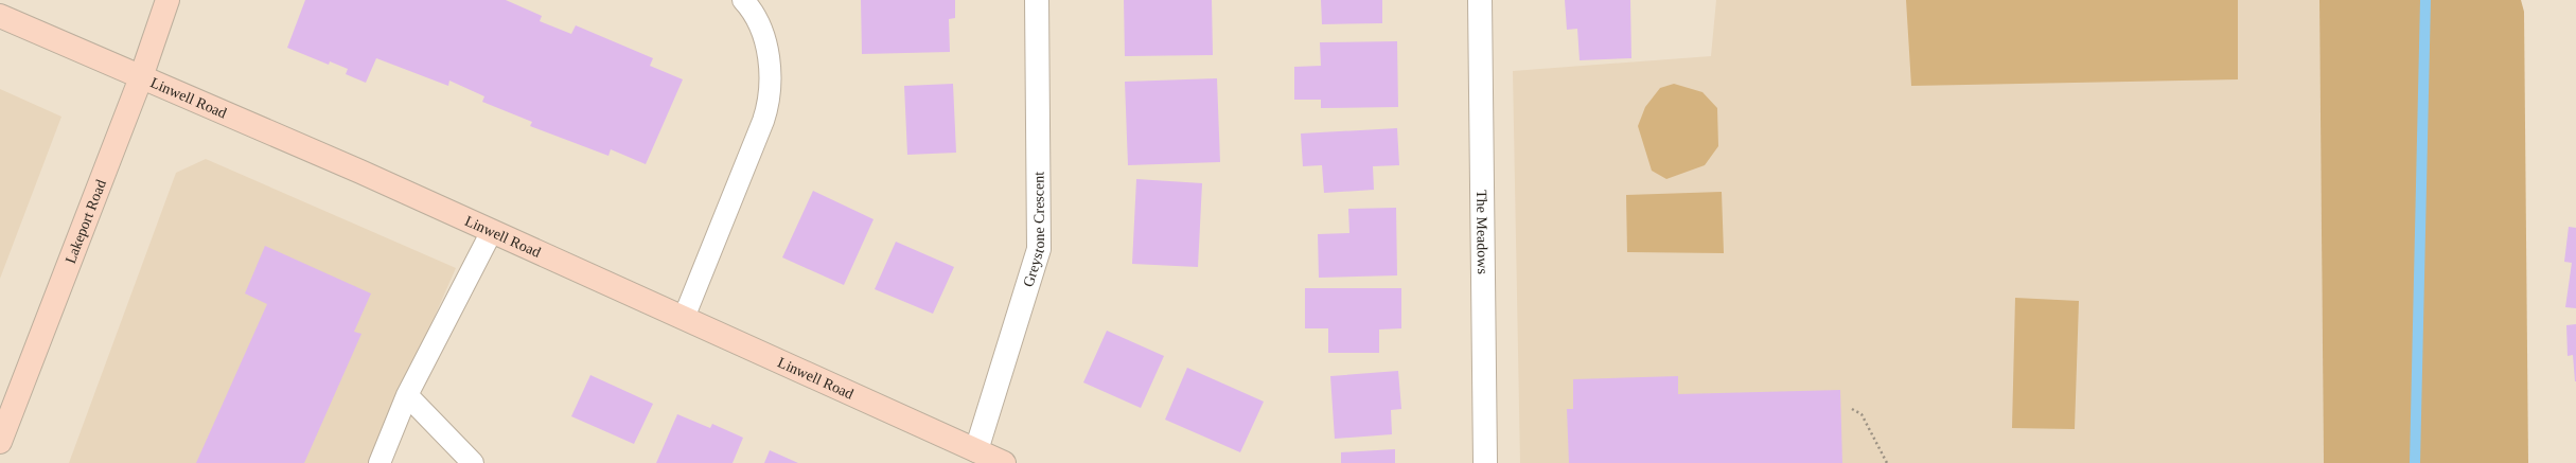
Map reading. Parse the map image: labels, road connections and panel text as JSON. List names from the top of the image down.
{
  "streets": {
    "main road": ["Linwell Road", "Lakeport Road"],
    "street": ["Greystone Crescent", "The Meadows"]
  },
  "crossings": [
    ["Linwell Road", "Lakeport Road"],
    ["Linwell Road", "Greystone Crescent"]
  ]
}
